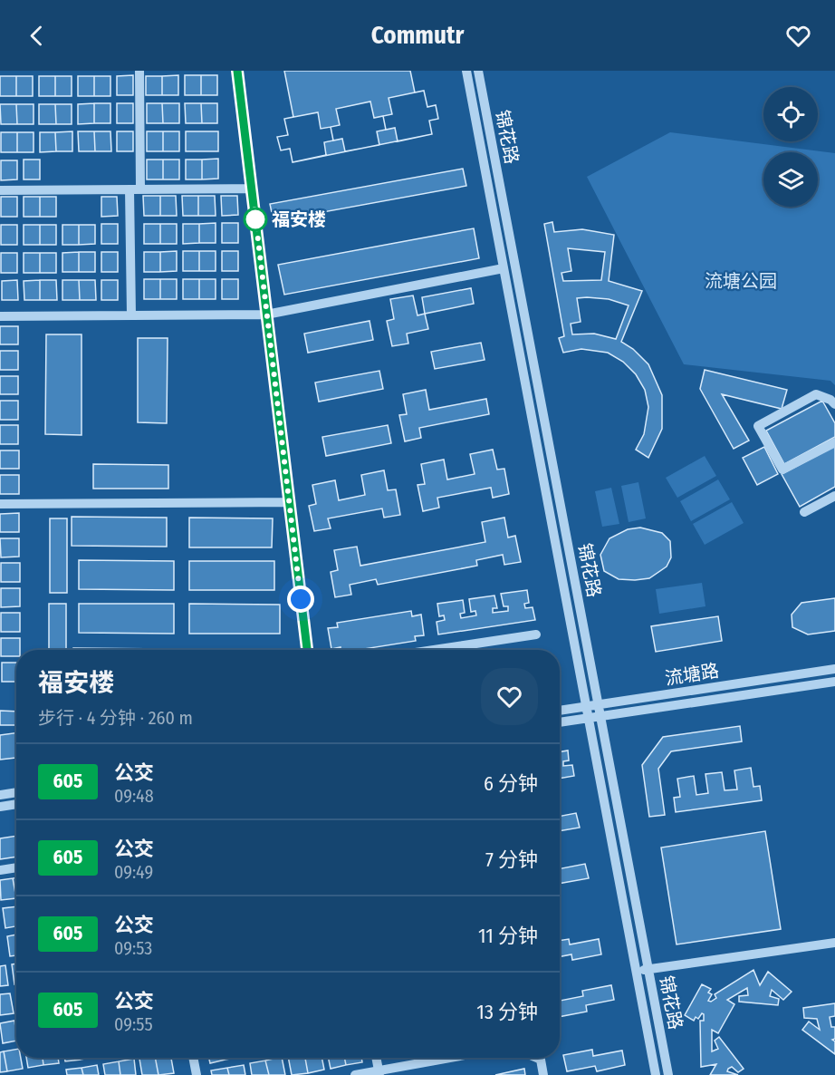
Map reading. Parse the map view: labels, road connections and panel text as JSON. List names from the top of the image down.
{
  "streets": {
    "street": ["锦花路", "流塘路"]
  },
  "crossings": [
    ["锦花路", "流塘路"]
  ],
  "parks": ["流塘公园"],
  "places": ["福安楼"],
  "lines": ["bus line 605"],
  "page": {
    "header": "Commutr",
    "heading": ["福安楼", "步行 · 4 分钟 · 260 m"],
    "list": [
      {
        "mark": "605",
        "name": "公交",
        "note": "09:48",
        "value": "6 分钟"
      },
      {
        "mark": "605",
        "name": "公交",
        "note": "09:49",
        "value": "7 分钟"
      },
      {
        "mark": "605",
        "name": "公交",
        "note": "09:53",
        "value": "11 分钟"
      },
      {
        "mark": "605",
        "name": "公交",
        "note": "09:55",
        "value": "13 分钟"
      }
    ]
  }
}
